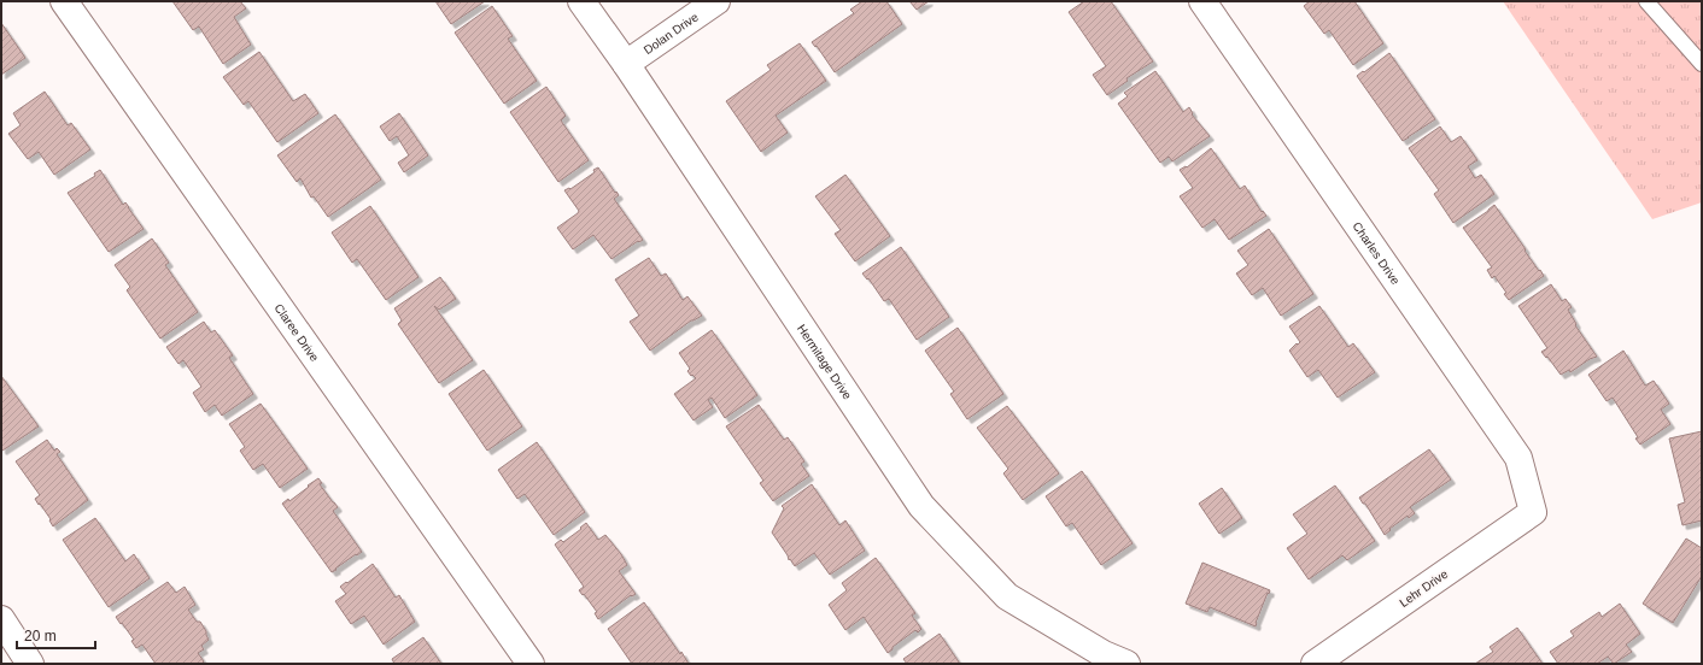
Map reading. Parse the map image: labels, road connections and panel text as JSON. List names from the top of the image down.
{
  "streets": {
    "street": [
      "Dolan Drive",
      "Charles Drive",
      "Claree Drive",
      "Hermitage Drive",
      "Lehr Drive"
    ]
  },
  "crossings": [
    ["Dolan Drive", "Hermitage Drive"],
    ["Charles Drive", "Lehr Drive"]
  ],
  "scale_bar": "20 m"
}
